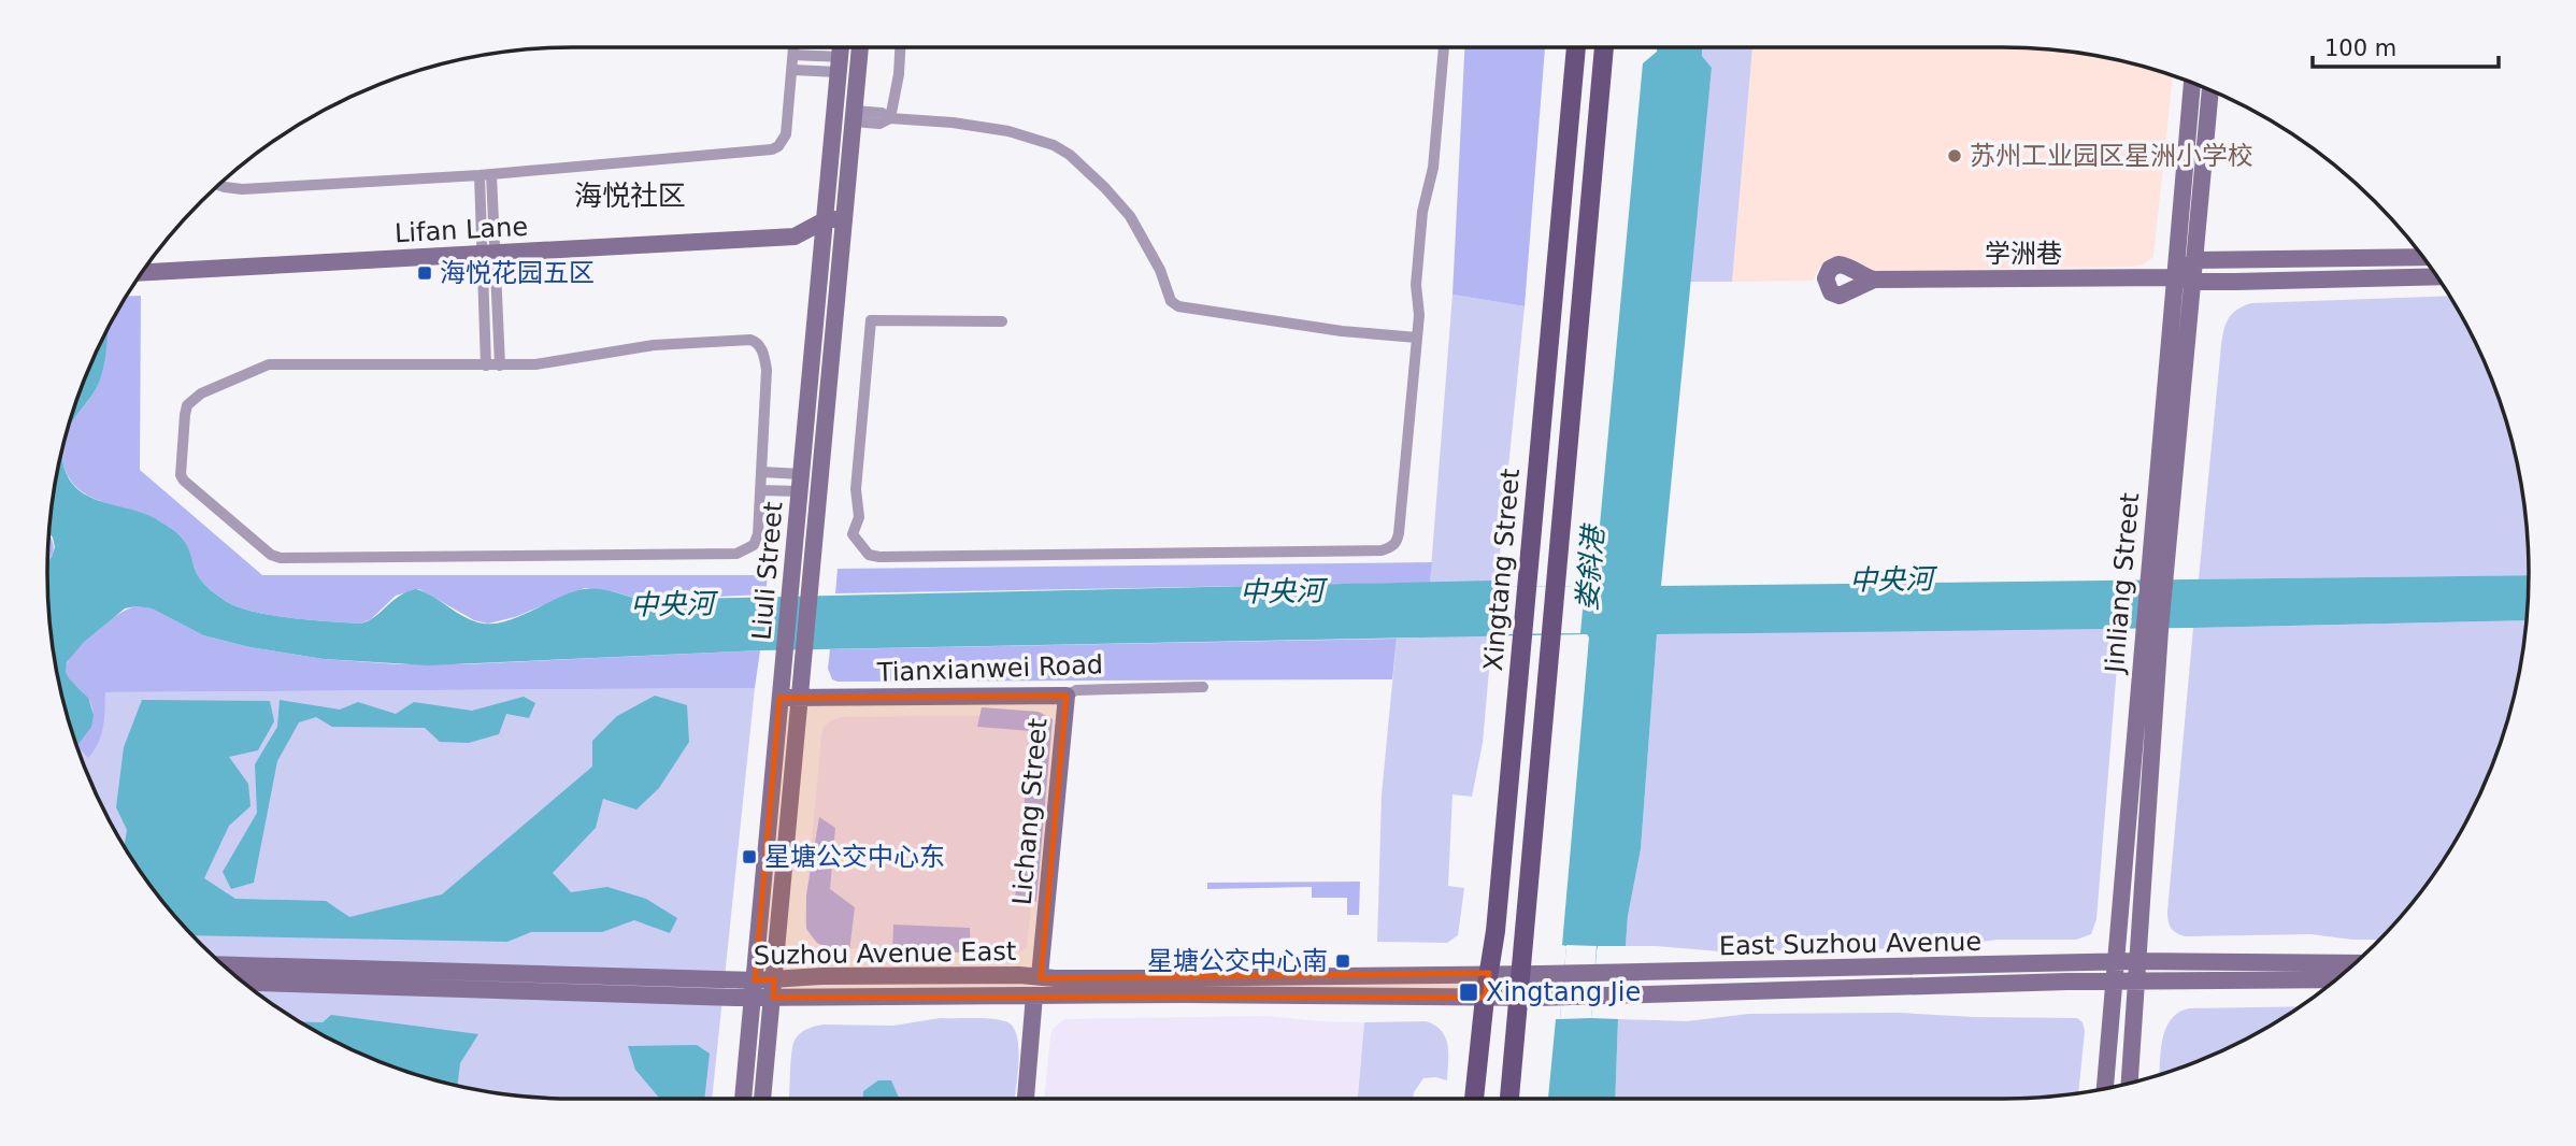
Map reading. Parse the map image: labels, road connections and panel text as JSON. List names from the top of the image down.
{
  "streets": {
    "main road": [
      "Lifan Lane",
      "学洲巷",
      "Xingtang Street",
      "Liuli Street",
      "Jinliang Street",
      "Tianxianwei Road",
      "Lichang Street",
      "East Suzhou Avenue",
      "Suzhou Avenue East"
    ]
  },
  "crossings": [
    ["Lifan Lane", "Liuli Street"],
    ["学洲巷", "Jinliang Street"],
    ["Xingtang Street", "Suzhou Avenue East"],
    ["Liuli Street", "Tianxianwei Road"],
    ["Liuli Street", "Suzhou Avenue East"],
    ["Jinliang Street", "East Suzhou Avenue"],
    ["Tianxianwei Road", "Lichang Street"],
    ["Lichang Street", "Suzhou Avenue East"],
    ["East Suzhou Avenue", "Suzhou Avenue East"]
  ],
  "districts": ["海悦社区"],
  "water": ["娄斜港", "中央河"],
  "places": {
    "other": ["苏州工业园区星洲小学校"],
    "transit": [
      "海悦花园五区",
      "星塘公交中心东",
      "星塘公交中心南",
      "Xingtang Jie"
    ]
  },
  "scale_bar": "100 m"
}
